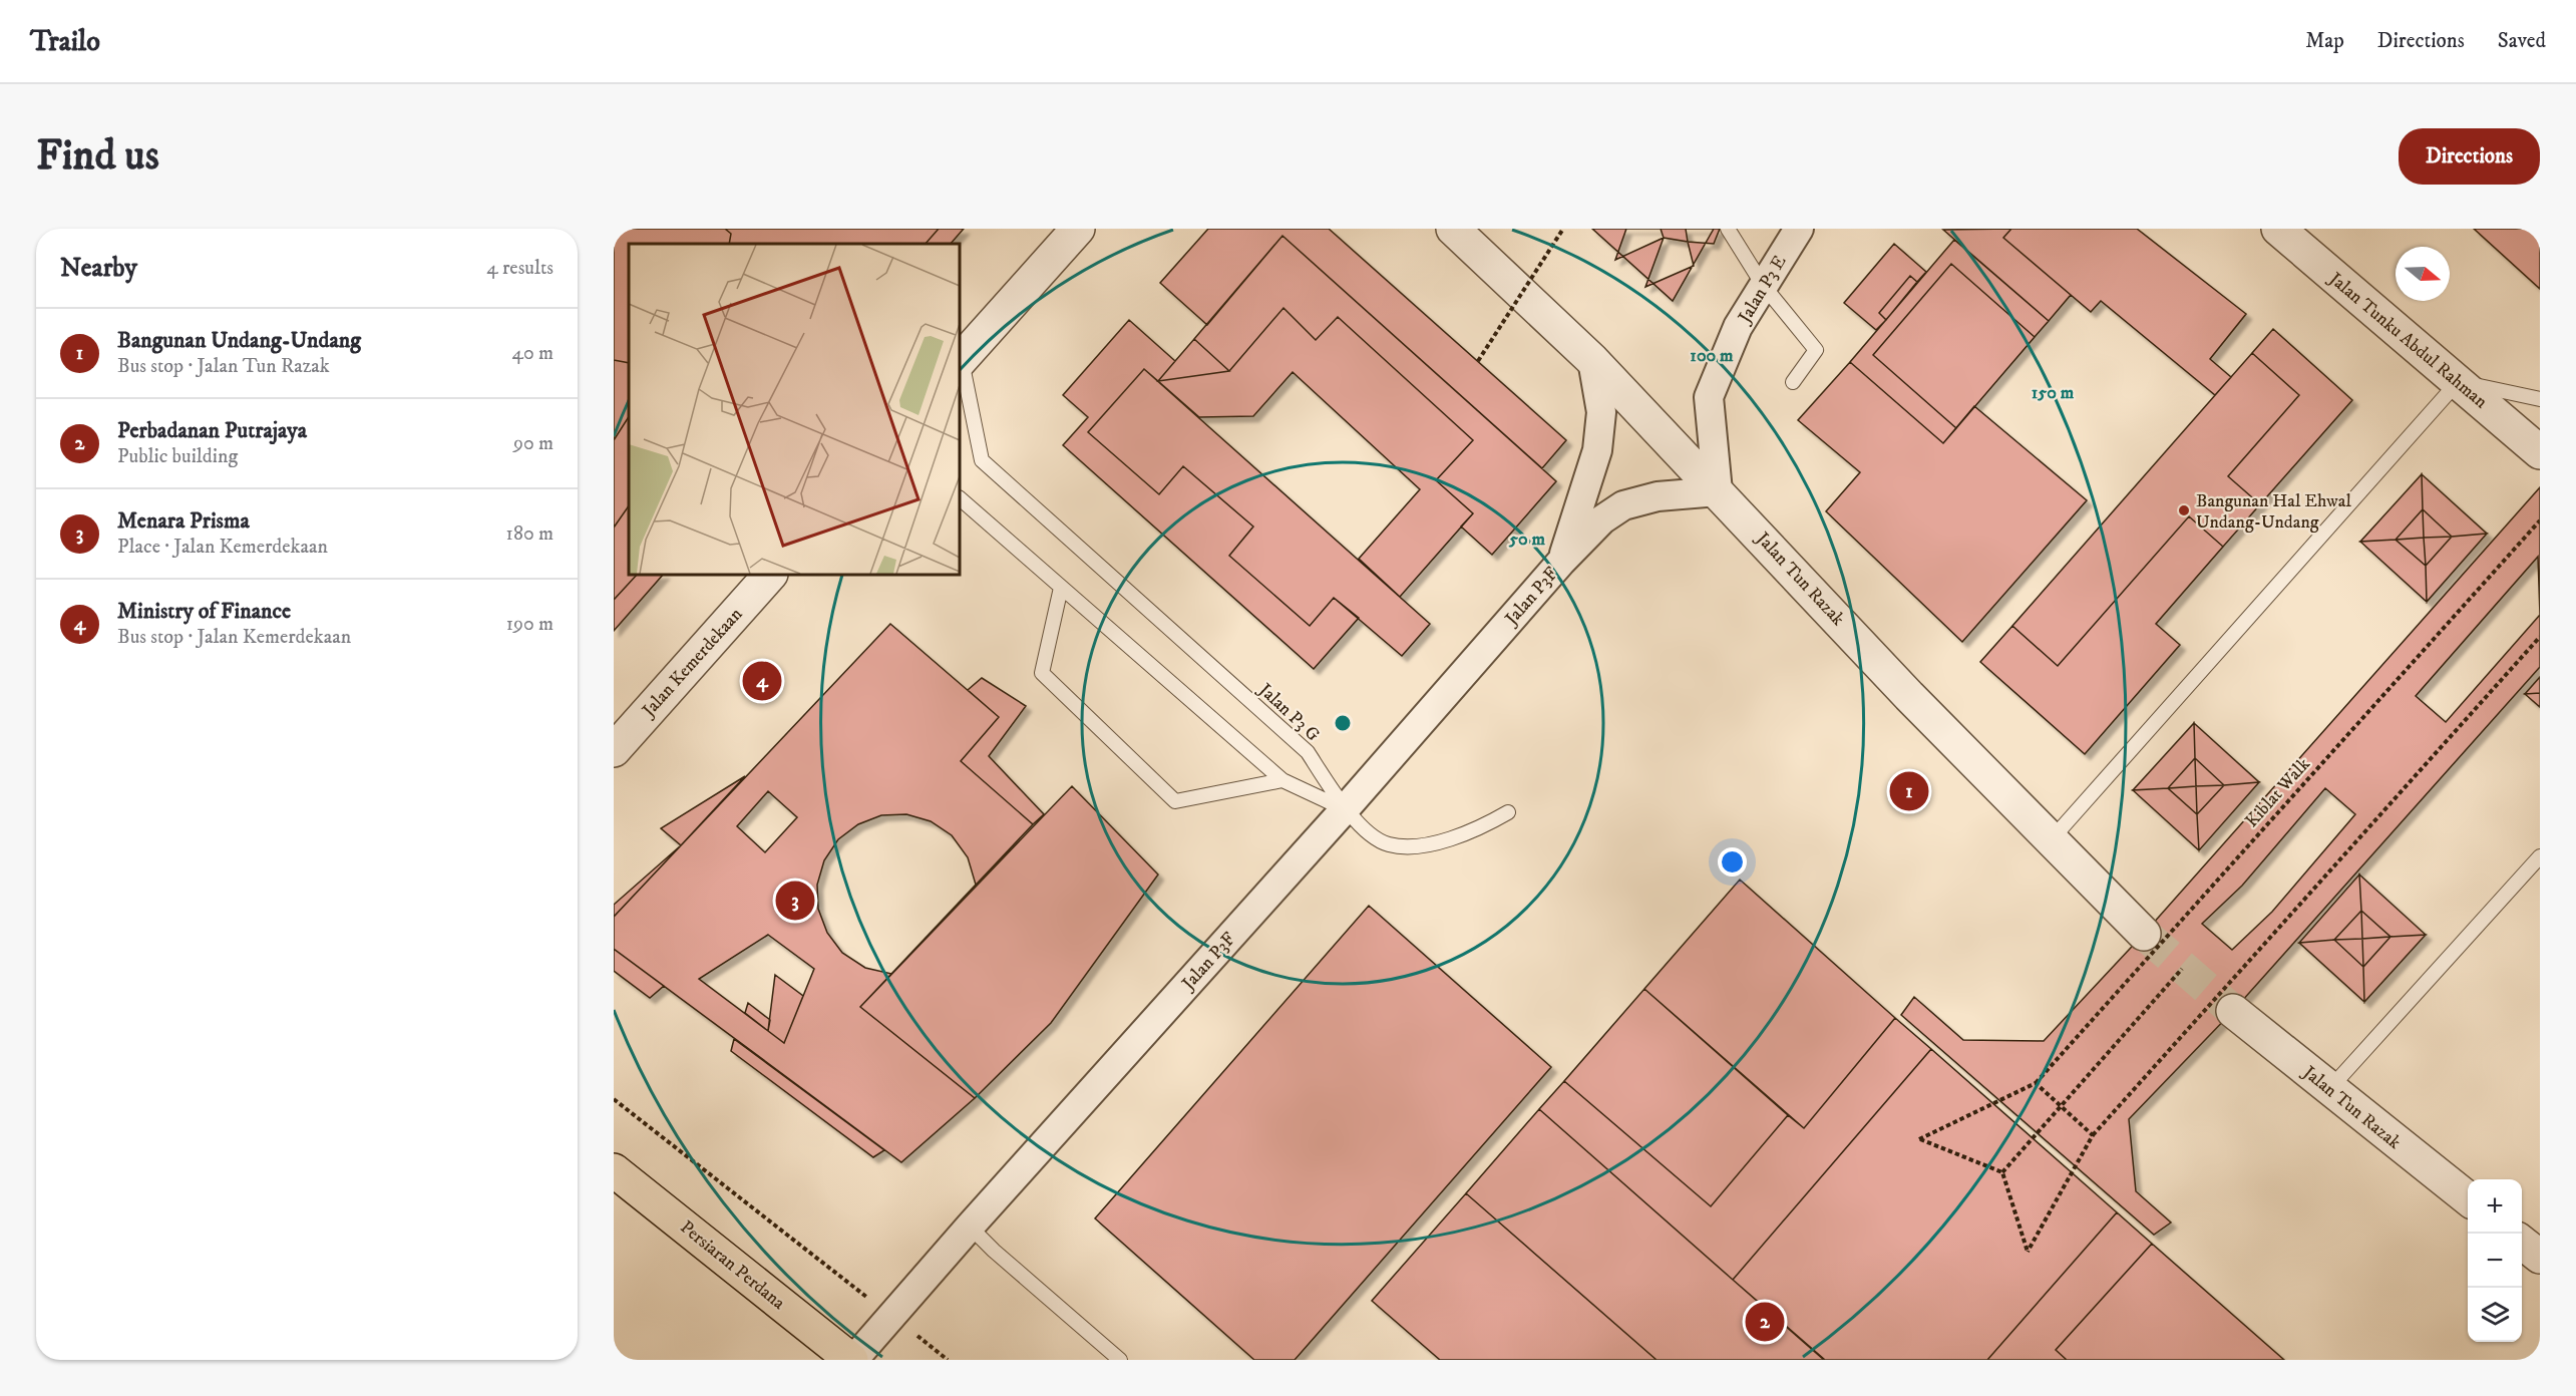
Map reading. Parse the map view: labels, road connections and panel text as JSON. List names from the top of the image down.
{
  "streets": {
    "main road": ["Persiaran Perdana"],
    "street": [
      "Jalan P3 E",
      "Jalan Tunku Abdul Rahman",
      "Jalan Tun Razak",
      "Jalan P3F",
      "Jalan Kemerdekaan"
    ],
    "lane": ["Jalan P3 G"],
    "path": ["Kiblat Walk"]
  },
  "crossings": [
    ["Jalan P3 E", "Jalan Tun Razak"],
    ["Jalan P3 E", "Jalan P3F"],
    ["Jalan Tun Razak", "Jalan P3F"],
    ["Jalan P3F", "Jalan P3 G"],
    ["Jalan P3F", "Persiaran Perdana"]
  ],
  "places": ["Bangunan Hal Ehwal Undang-Undang"],
  "north": "right",
  "page": {
    "header": "Trailo",
    "nav": ["Map", "Directions", "Saved"],
    "buttons": "Directions",
    "title": "Find us",
    "heading": ["Nearby", "4 results"],
    "list": [
      {
        "mark": "1",
        "name": "Bangunan Undang-Undang",
        "note": "Bus stop · Jalan Tun Razak",
        "value": "40 m"
      },
      {
        "mark": "2",
        "name": "Perbadanan Putrajaya",
        "note": "Public building",
        "value": "90 m"
      },
      {
        "mark": "3",
        "name": "Menara Prisma",
        "note": "Place · Jalan Kemerdekaan",
        "value": "180 m"
      },
      {
        "mark": "4",
        "name": "Ministry of Finance",
        "note": "Bus stop · Jalan Kemerdekaan",
        "value": "190 m"
      }
    ],
    "pins": [
      "4",
      "1",
      "3",
      "2"
    ],
    "map_buttons": ["+", "−"]
  },
  "rings": ["100 m", "150 m", "50 m"]
}
